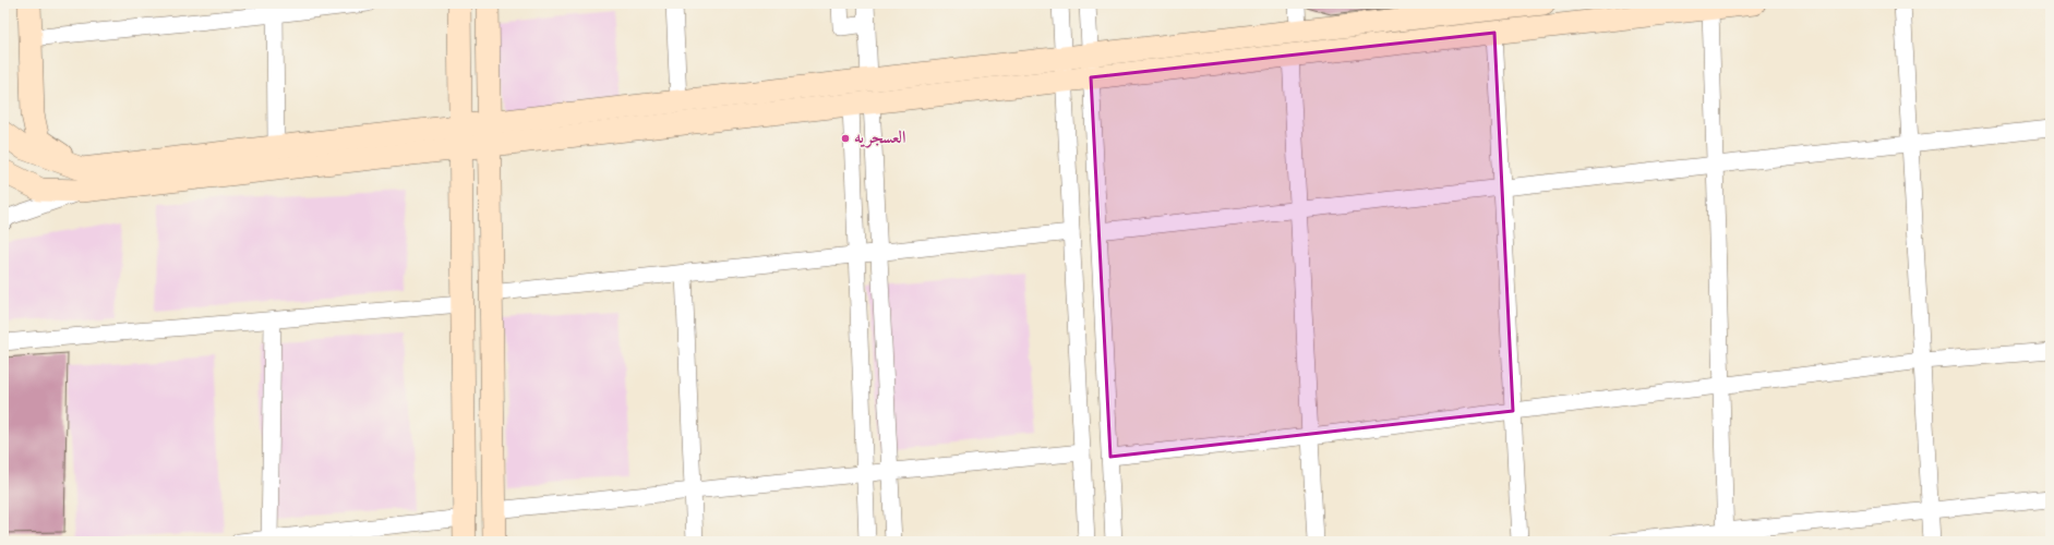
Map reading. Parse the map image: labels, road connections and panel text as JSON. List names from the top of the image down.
{
  "places": ["العسجريه"]
}
